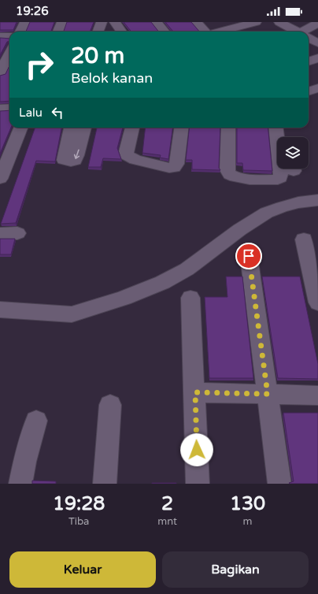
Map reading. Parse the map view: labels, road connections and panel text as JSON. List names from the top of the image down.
{
  "page": {
    "status": "19:26",
    "turn": ["20 m", "Belok kanan"],
    "then": "Lalu",
    "eta": [
      "19:28",
      "Tiba",
      "2",
      "mnt",
      "130",
      "m"
    ],
    "buttons": ["Keluar", "Bagikan"]
  }
}
